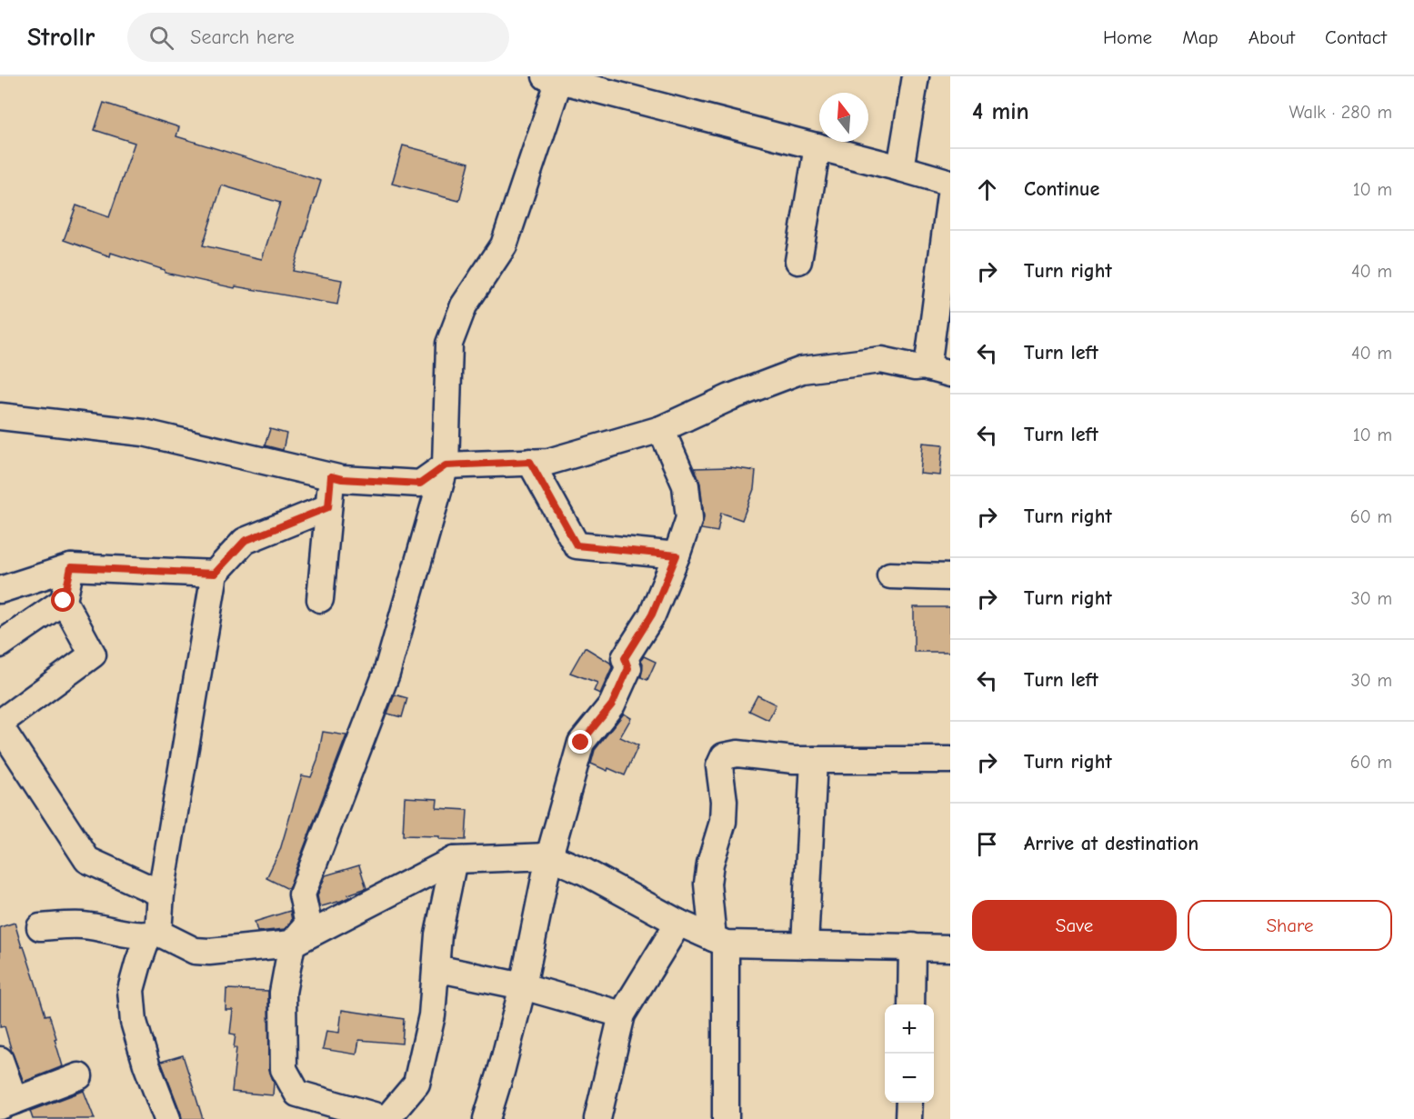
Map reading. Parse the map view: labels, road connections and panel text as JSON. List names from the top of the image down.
{
  "north": "top",
  "page": {
    "header": "Strollr",
    "search": "Search here",
    "nav": [
      "Home",
      "Map",
      "About",
      "Contact"
    ],
    "heading": ["4 min", "Walk · 280 m"],
    "list": [
      ["Continue", "10 m"],
      ["Turn right", "40 m"],
      ["Turn left", "40 m"],
      ["Turn left", "10 m"],
      ["Turn right", "60 m"],
      ["Turn right", "30 m"],
      ["Turn left", "30 m"],
      ["Turn right", "60 m"],
      "Arrive at destination"
    ],
    "buttons": ["Save", "Share"],
    "map_buttons": ["+", "−"]
  }
}
